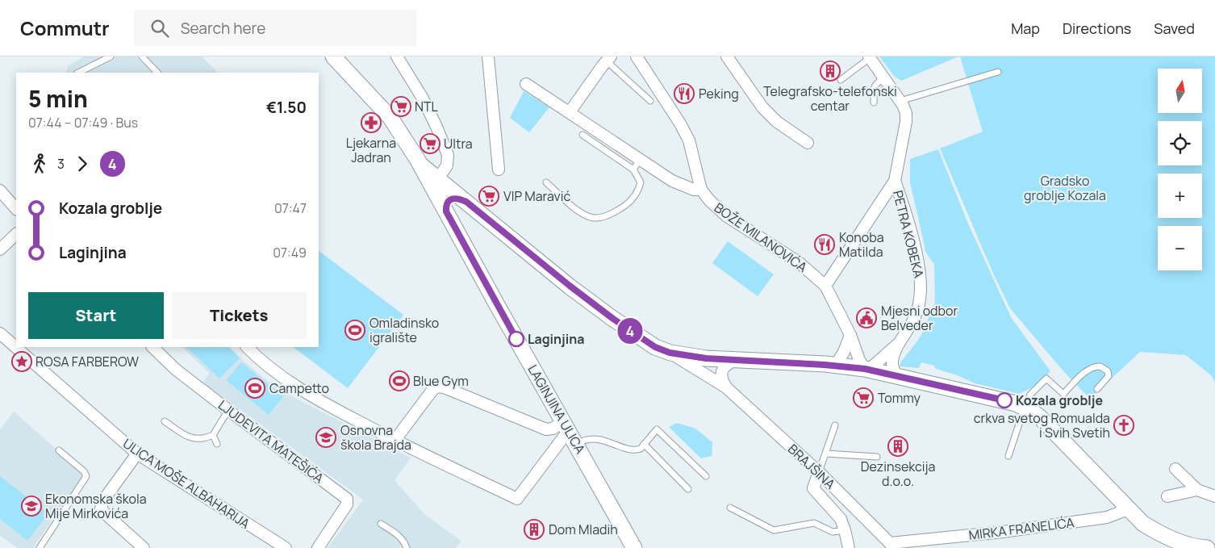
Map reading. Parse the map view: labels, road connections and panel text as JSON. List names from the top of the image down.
{
  "streets": {
    "main road": ["LAGINJINA ULICA"],
    "street": [
      "PETRA KOBEKA",
      "BOŽE MILANOVIĆA",
      "LJUDEVITA MATEŠIĆA",
      "BRAJŠINA",
      "ULICA MOŠE ALBAHARIJA",
      "MIRKA FRANELIĆA"
    ]
  },
  "crossings": [
    ["PETRA KOBEKA", "BOŽE MILANOVIĆA"],
    ["BRAJŠINA", "MIRKA FRANELIĆA"]
  ],
  "parks": ["Gradsko groblje Kozala"],
  "places": {
    "building": ["Telegrafsko-telefonski centar", "Dezinsekcija d.o.o.", "Dom Mladih"],
    "restaurant": ["Peking", "Konoba Matilda"],
    "supermarket": [
      "NTL",
      "Ultra",
      "VIP Maravić",
      "Tommy"
    ],
    "pharmacy": ["Ljekarna Jadran"],
    "public building": ["Mjesni odbor Belveder"],
    "sports": ["Omladinsko igralište", "Blue Gym", "Campetto"],
    "other": ["Laginjina", "Kozala groblje"],
    "place": ["ROSA FARBEROW"],
    "church": ["crkva svetog Romualda i Svih Svetih"],
    "school or university": ["Osnovna škola Brajda", "Ekonomska škola Mije Mirkovića"]
  },
  "lines": ["bus line 4"],
  "north": "top",
  "page": {
    "header": "Commutr",
    "search": "Search here",
    "nav": ["Map", "Directions", "Saved"],
    "on_map": "4",
    "map_buttons": ["+", "−"],
    "heading": ["5 min", "07:44 – 07:49 · Bus", "€1.50"],
    "legs": ["3", "4"],
    "list": [
      {
        "name": "Kozala groblje",
        "value": "07:47"
      },
      {
        "name": "Laginjina",
        "value": "07:49"
      }
    ],
    "buttons": ["Start", "Tickets"]
  }
}
